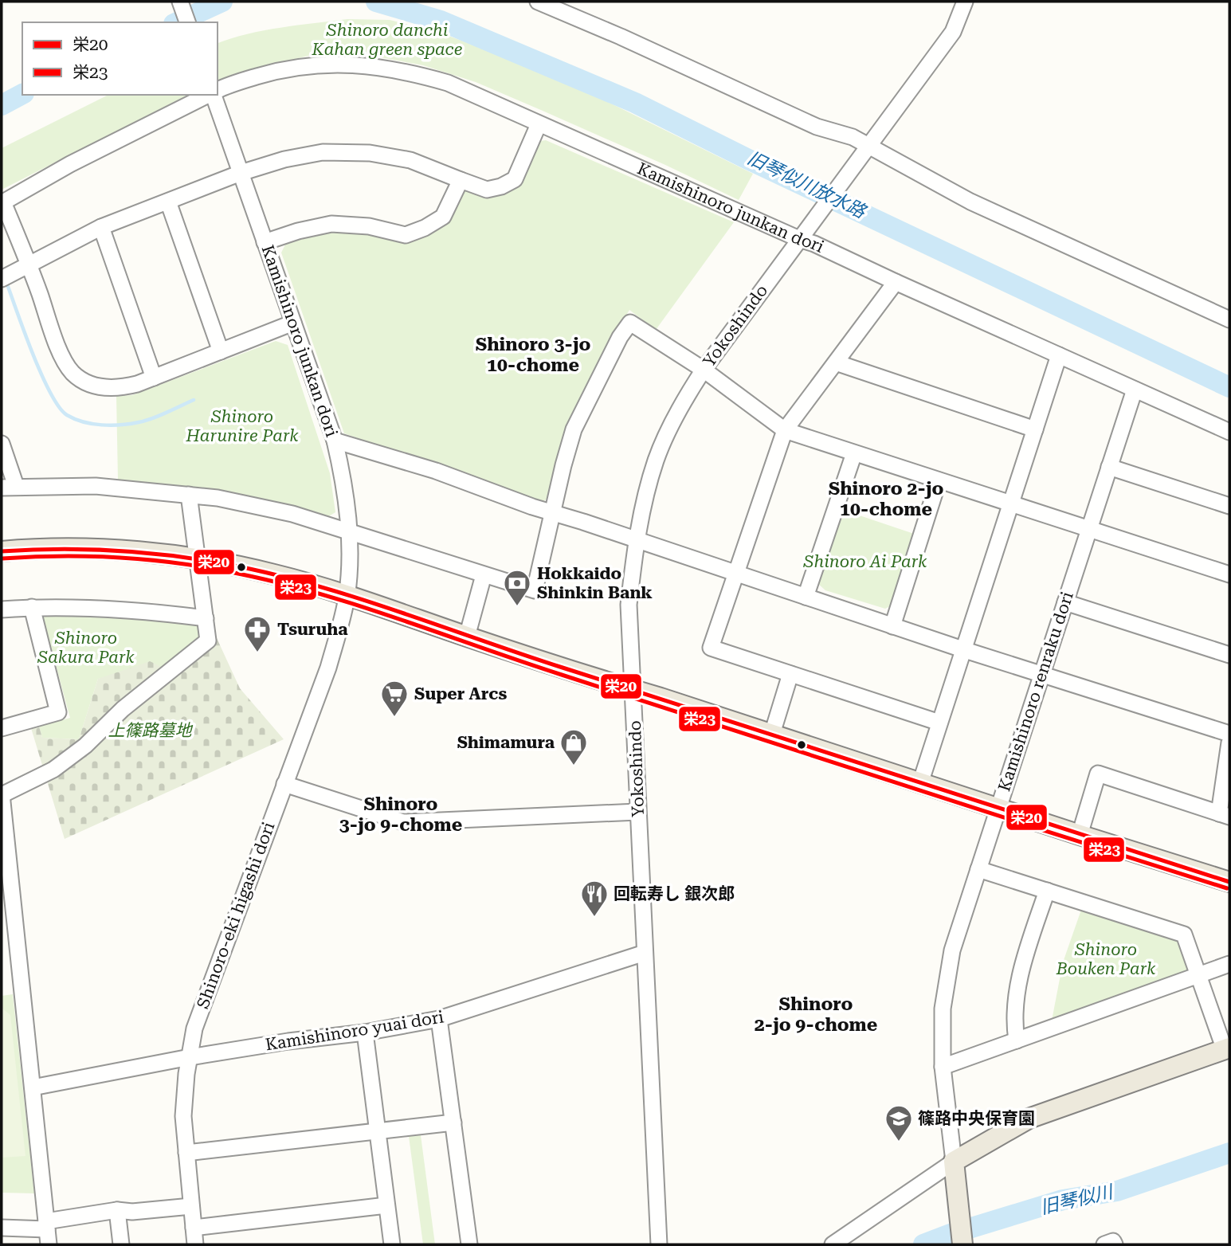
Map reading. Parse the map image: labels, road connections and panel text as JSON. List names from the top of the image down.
{
  "streets": {
    "street": [
      "Kamishinoro junkan dori",
      "Yokoshindo",
      "Kamishinoro renraku dori",
      "Shinoro-eki higashi dori",
      "Kamishinoro yuai dori"
    ]
  },
  "crossings": [
    ["Kamishinoro junkan dori", "Yokoshindo"],
    ["Kamishinoro junkan dori", "Kamishinoro renraku dori"],
    ["Kamishinoro junkan dori", "Shinoro-eki higashi dori"],
    ["Yokoshindo", "Kamishinoro yuai dori"],
    ["Shinoro-eki higashi dori", "Kamishinoro yuai dori"]
  ],
  "districts": [
    "Shinoro 3-jo 10-chome",
    "Shinoro 2-jo 10-chome",
    "Shinoro 3-jo 9-chome",
    "Shinoro 2-jo 9-chome"
  ],
  "water": ["旧琴似川放水路", "旧琴似川"],
  "parks": [
    "Shinoro danchi Kahan green space",
    "Shinoro Harunire Park",
    "Shinoro Ai Park",
    "Shinoro Sakura Park",
    "上篠路墓地",
    "Shinoro Bouken Park"
  ],
  "places": {
    "bank": ["Hokkaido Shinkin Bank"],
    "pharmacy": ["Tsuruha"],
    "supermarket": ["Super Arcs"],
    "shop": ["Shimamura"],
    "restaurant": ["回転寿し 銀次郎"],
    "school or university": ["篠路中央保育園"]
  },
  "lines": ["transit line 栄20", "transit line 栄23"],
  "legend": ["栄20", "栄23"]
}
